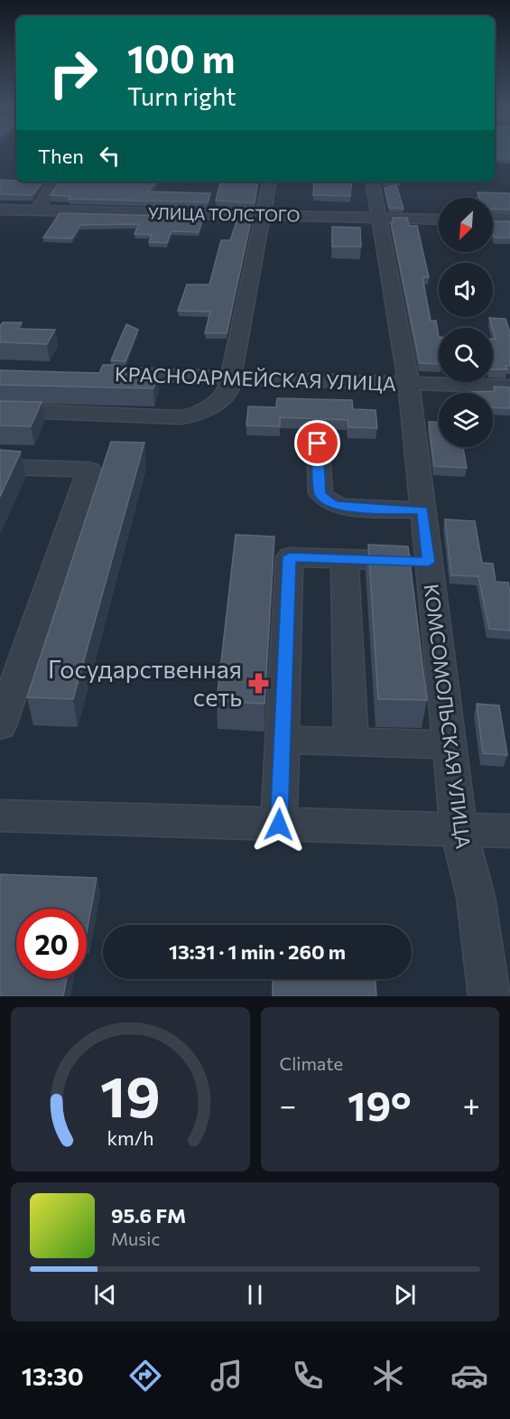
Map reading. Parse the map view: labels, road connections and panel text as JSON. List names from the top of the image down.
{
  "streets": {
    "street": ["УЛИЦА ТОЛСТОГО", "КРАСНОАРМЕЙСКАЯ УЛИЦА", "КОМСОМОЛЬСКАЯ УЛИЦА"]
  },
  "crossings": [
    ["УЛИЦА ТОЛСТОГО", "КОМСОМОЛЬСКАЯ УЛИЦА"],
    ["КРАСНОАРМЕЙСКАЯ УЛИЦА", "КОМСОМОЛЬСКАЯ УЛИЦА"]
  ],
  "places": {
    "pharmacy": ["Государственная сеть"]
  },
  "north": "bottom left",
  "page": {
    "turn": ["100 m", "Turn right"],
    "then": "Then",
    "limit": "20",
    "trip": "13:31 · 1 min · 260 m",
    "tile": "Climate",
    "heat": ["−", "19°", "+"],
    "song": ["95.6 FM", "Music"],
    "tabs": "13:30",
    "gauge": ["19", "km/h"]
  }
}
